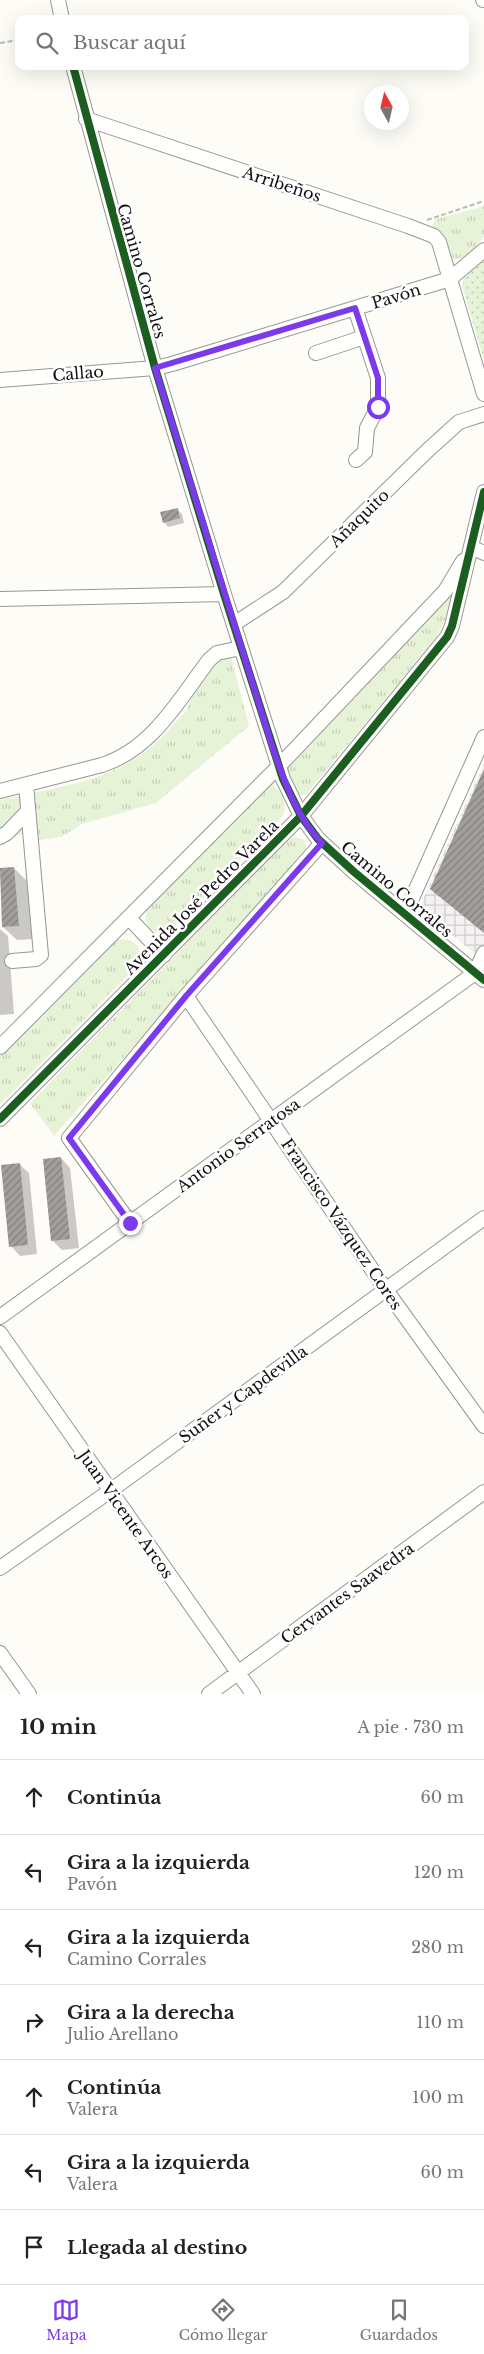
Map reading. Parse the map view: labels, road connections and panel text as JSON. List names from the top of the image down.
{
  "streets": {
    "street": [
      "Arribeños",
      "Camino Corrales",
      "Pavón",
      "Callao",
      "Añaquito",
      "Avenida José Pedro Varela",
      "Antonio Serratosa",
      "Francisco Vázquez Cores",
      "Suñer y Capdevilla",
      "Juan Vicente Arcos",
      "Cervantes Saavedra"
    ]
  },
  "crossings": [
    ["Arribeños", "Camino Corrales"],
    ["Arribeños", "Pavón"],
    ["Camino Corrales", "Pavón"],
    ["Camino Corrales", "Callao"],
    ["Camino Corrales", "Añaquito"],
    ["Camino Corrales", "Avenida José Pedro Varela"],
    ["Camino Corrales", "Antonio Serratosa"],
    ["Pavón", "Callao"],
    ["Antonio Serratosa", "Francisco Vázquez Cores"],
    ["Francisco Vázquez Cores", "Suñer y Capdevilla"],
    ["Suñer y Capdevilla", "Juan Vicente Arcos"],
    ["Juan Vicente Arcos", "Cervantes Saavedra"]
  ],
  "north": "top",
  "page": {
    "search": "Buscar aquí",
    "heading": ["10 min", "A pie · 730 m"],
    "list": [
      ["Continúa", "60 m"],
      ["Gira a la izquierda", "Pavón", "120 m"],
      ["Gira a la izquierda", "Camino Corrales", "280 m"],
      ["Gira a la derecha", "Julio Arellano", "110 m"],
      ["Continúa", "Valera", "100 m"],
      ["Gira a la izquierda", "Valera", "60 m"],
      "Llegada al destino"
    ],
    "nav": ["Mapa", "Cómo llegar", "Guardados"]
  }
}
